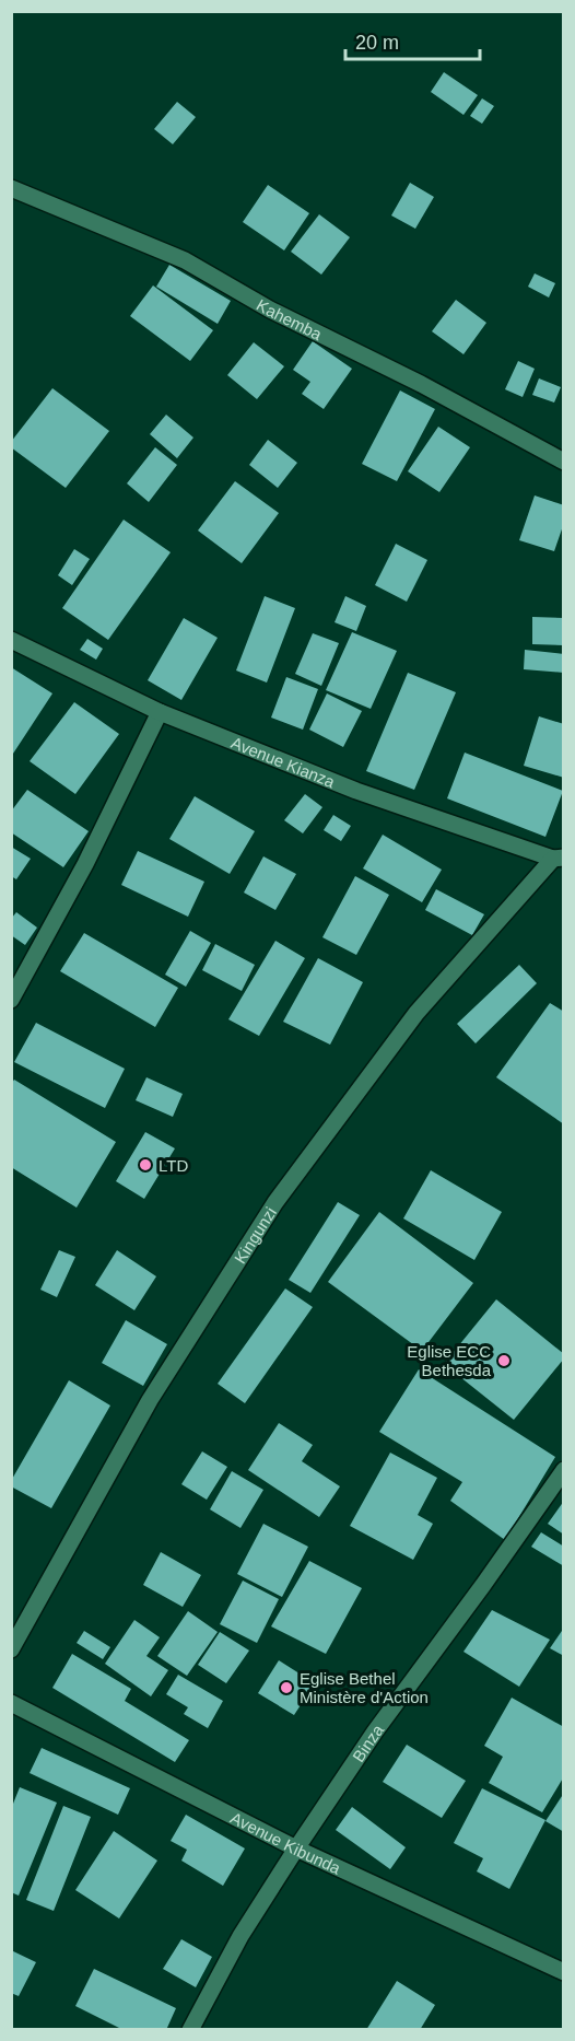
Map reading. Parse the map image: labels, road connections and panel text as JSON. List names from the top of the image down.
{
  "streets": {
    "street": [
      "Kahemba",
      "Avenue Kianza",
      "Kingunzi",
      "Binza",
      "Avenue Kibunda"
    ]
  },
  "crossings": [
    ["Avenue Kianza", "Kingunzi"],
    ["Binza", "Avenue Kibunda"]
  ],
  "places": ["LTD", "Eglise ECC Bethesda", "Eglise Bethel Ministère d'Action"],
  "scale_bar": "20 m"
}
